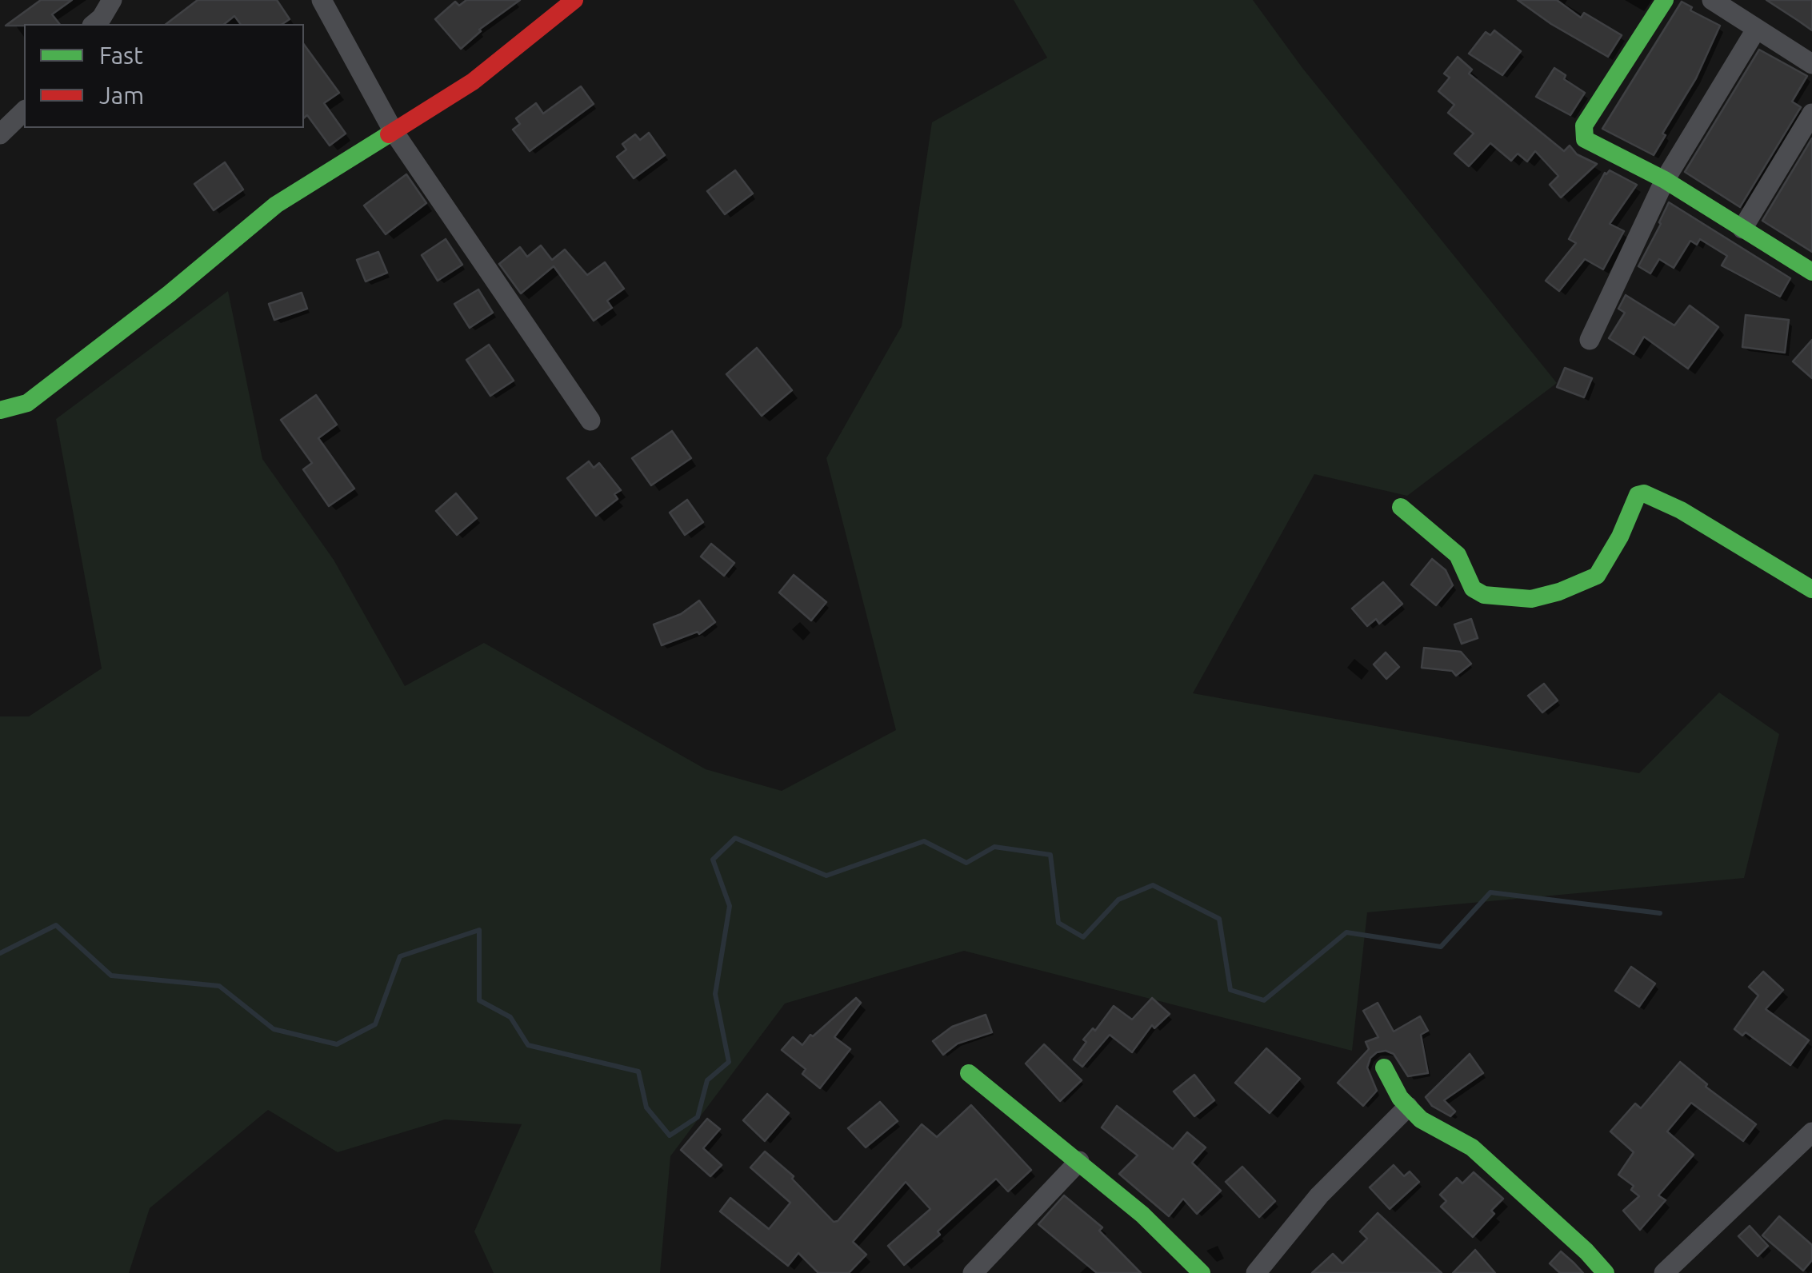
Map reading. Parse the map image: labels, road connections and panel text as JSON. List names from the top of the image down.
{
  "legend": ["Fast", "Jam"]
}
